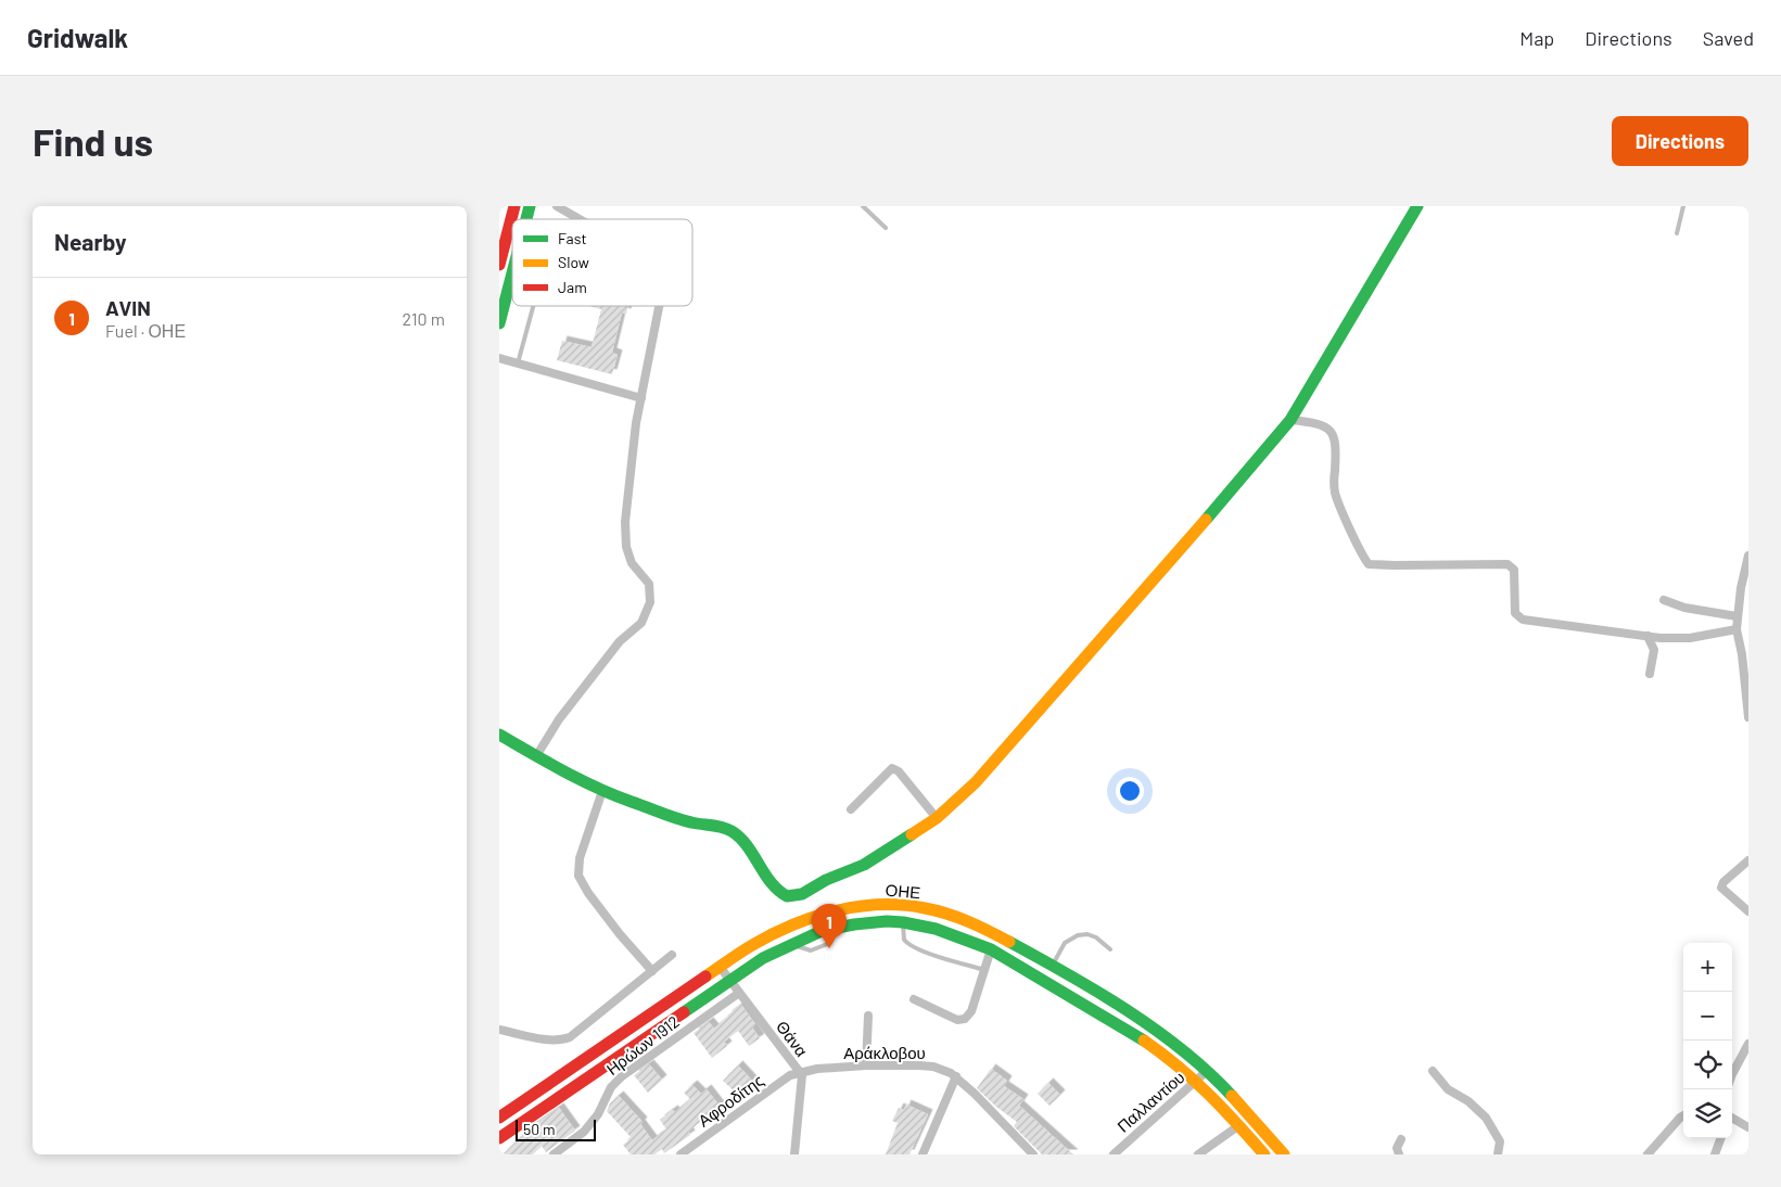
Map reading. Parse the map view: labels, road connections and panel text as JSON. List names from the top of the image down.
{
  "streets": {
    "main road": ["ΟΗΕ"],
    "street": [
      "Θάνα",
      "Ηρώων 1912",
      "Αράκλοβου",
      "Αφροδίτης",
      "Παλλαντίου"
    ]
  },
  "crossings": [
    ["ΟΗΕ", "Θάνα"],
    ["ΟΗΕ", "Παλλαντίου"],
    ["Θάνα", "Ηρώων 1912"],
    ["Θάνα", "Αράκλοβου"],
    ["Θάνα", "Αφροδίτης"],
    ["Αράκλοβου", "Αφροδίτης"]
  ],
  "legend": ["Fast", "Slow", "Jam"],
  "scale_bar": "50 m",
  "page": {
    "header": "Gridwalk",
    "nav": ["Map", "Directions", "Saved"],
    "buttons": "Directions",
    "title": "Find us",
    "heading": "Nearby",
    "list": [
      {
        "mark": "1",
        "name": "AVIN",
        "note": "Fuel · ΟΗΕ",
        "value": "210 m"
      }
    ],
    "pins": "1",
    "map_buttons": ["+", "−"],
    "scale": "50 m"
  }
}
